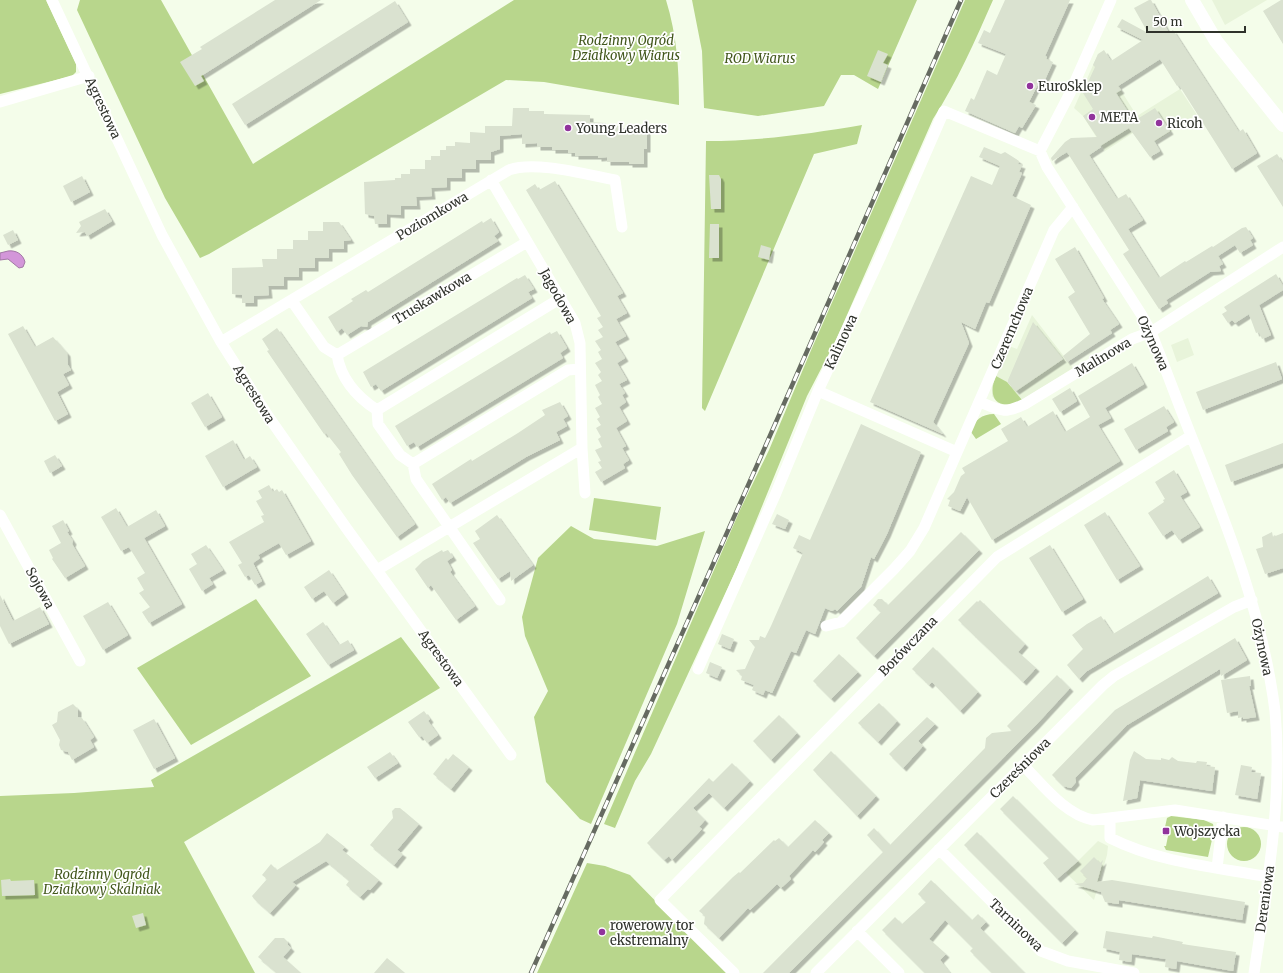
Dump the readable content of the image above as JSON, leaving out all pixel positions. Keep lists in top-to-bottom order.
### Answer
{
  "streets": {
    "street": [
      "Agrestowa",
      "Poziomkowa",
      "Jagodowa",
      "Truskawkowa",
      "Czeremchowa",
      "Kalinowa",
      "Ożynowa",
      "Malinowa",
      "Sojowa",
      "Borówczana",
      "Czereśniowa",
      "Dereniowa",
      "Tarninowa"
    ]
  },
  "crossings": [
    ["Agrestowa", "Poziomkowa"],
    ["Poziomkowa", "Jagodowa"],
    ["Jagodowa", "Truskawkowa"],
    ["Czeremchowa", "Ożynowa"],
    ["Czeremchowa", "Malinowa"],
    ["Kalinowa", "Ożynowa"],
    ["Ożynowa", "Malinowa"],
    ["Ożynowa", "Borówczana"],
    ["Ożynowa", "Czereśniowa"],
    ["Ożynowa", "Dereniowa"],
    ["Czereśniowa", "Tarninowa"]
  ],
  "parks": ["Rodzinny Ogród Działkowy Wiarus", "ROD Wiarus", "Rodzinny Ogród Działkowy Skalniak"],
  "places": {
    "other": [
      "EuroSklep",
      "META",
      "Ricoh",
      "Young Leaders",
      "rowerowy tor ekstremalny"
    ],
    "transit": ["Wojszycka"]
  },
  "scale_bar": "50 m"
}
